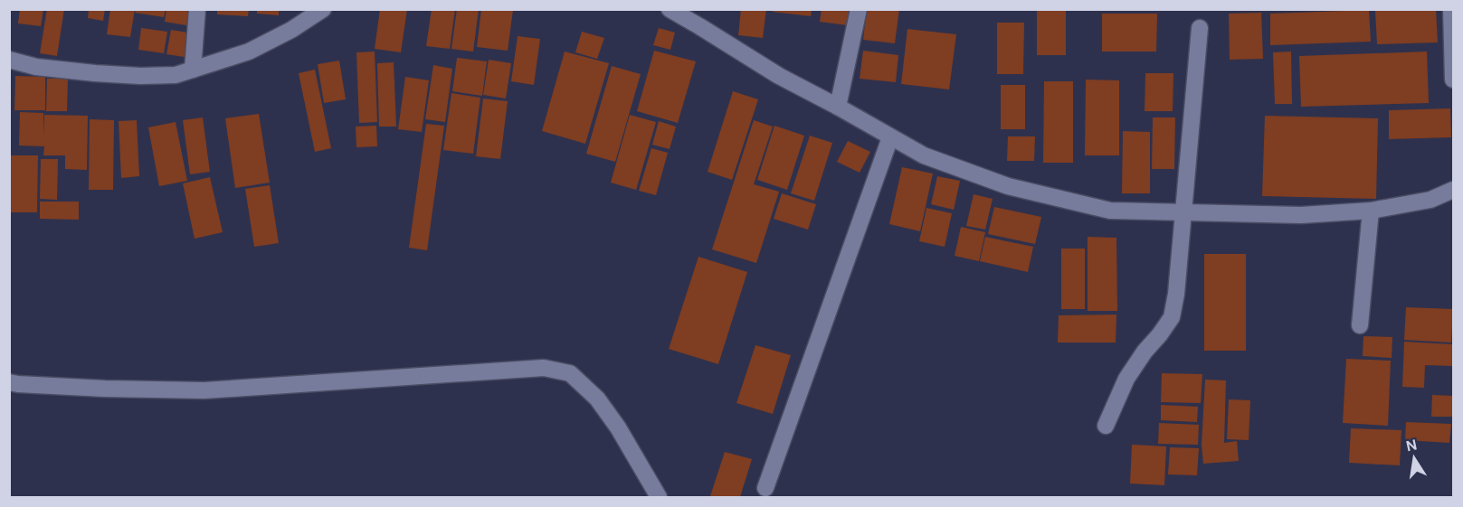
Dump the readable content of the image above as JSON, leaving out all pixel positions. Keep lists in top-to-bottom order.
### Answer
{
  "north": "top"
}
